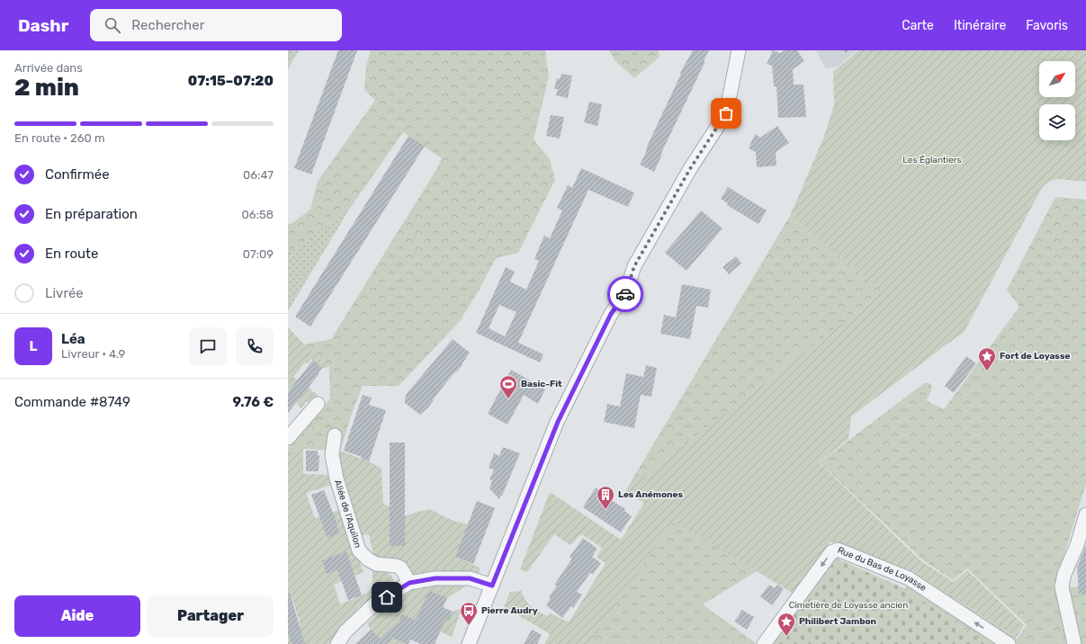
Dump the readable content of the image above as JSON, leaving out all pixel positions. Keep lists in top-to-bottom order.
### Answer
{
  "streets": {
    "street": ["Allée de l'Aquilon", "Rue du Bas de Loyasse"]
  },
  "parks": ["Les Églantiers", "Cimetière de Loyasse ancien"],
  "places": {
    "place": ["Fort de Loyasse", "Philibert Jambon"],
    "sports": ["Basic-Fit"],
    "building": ["Les Anémones"],
    "bus stop": ["Pierre Audry"]
  },
  "north": "top right",
  "page": {
    "header": "Dashr",
    "search": "Rechercher",
    "nav": ["Carte", "Itinéraire", "Favoris"],
    "heading": ["2 min", "Arrivée dans", "07:15–07:20"],
    "panel": [
      "Léa",
      "Livreur · 4.9",
      "Commande #8749",
      "9.76 €"
    ],
    "bar": "En route · 260 m",
    "list": [
      ["Confirmée", "06:47"],
      ["En préparation", "06:58"],
      ["En route", "07:09"],
      "Livrée"
    ],
    "round": "L",
    "buttons": ["Aide", "Partager"]
  }
}
